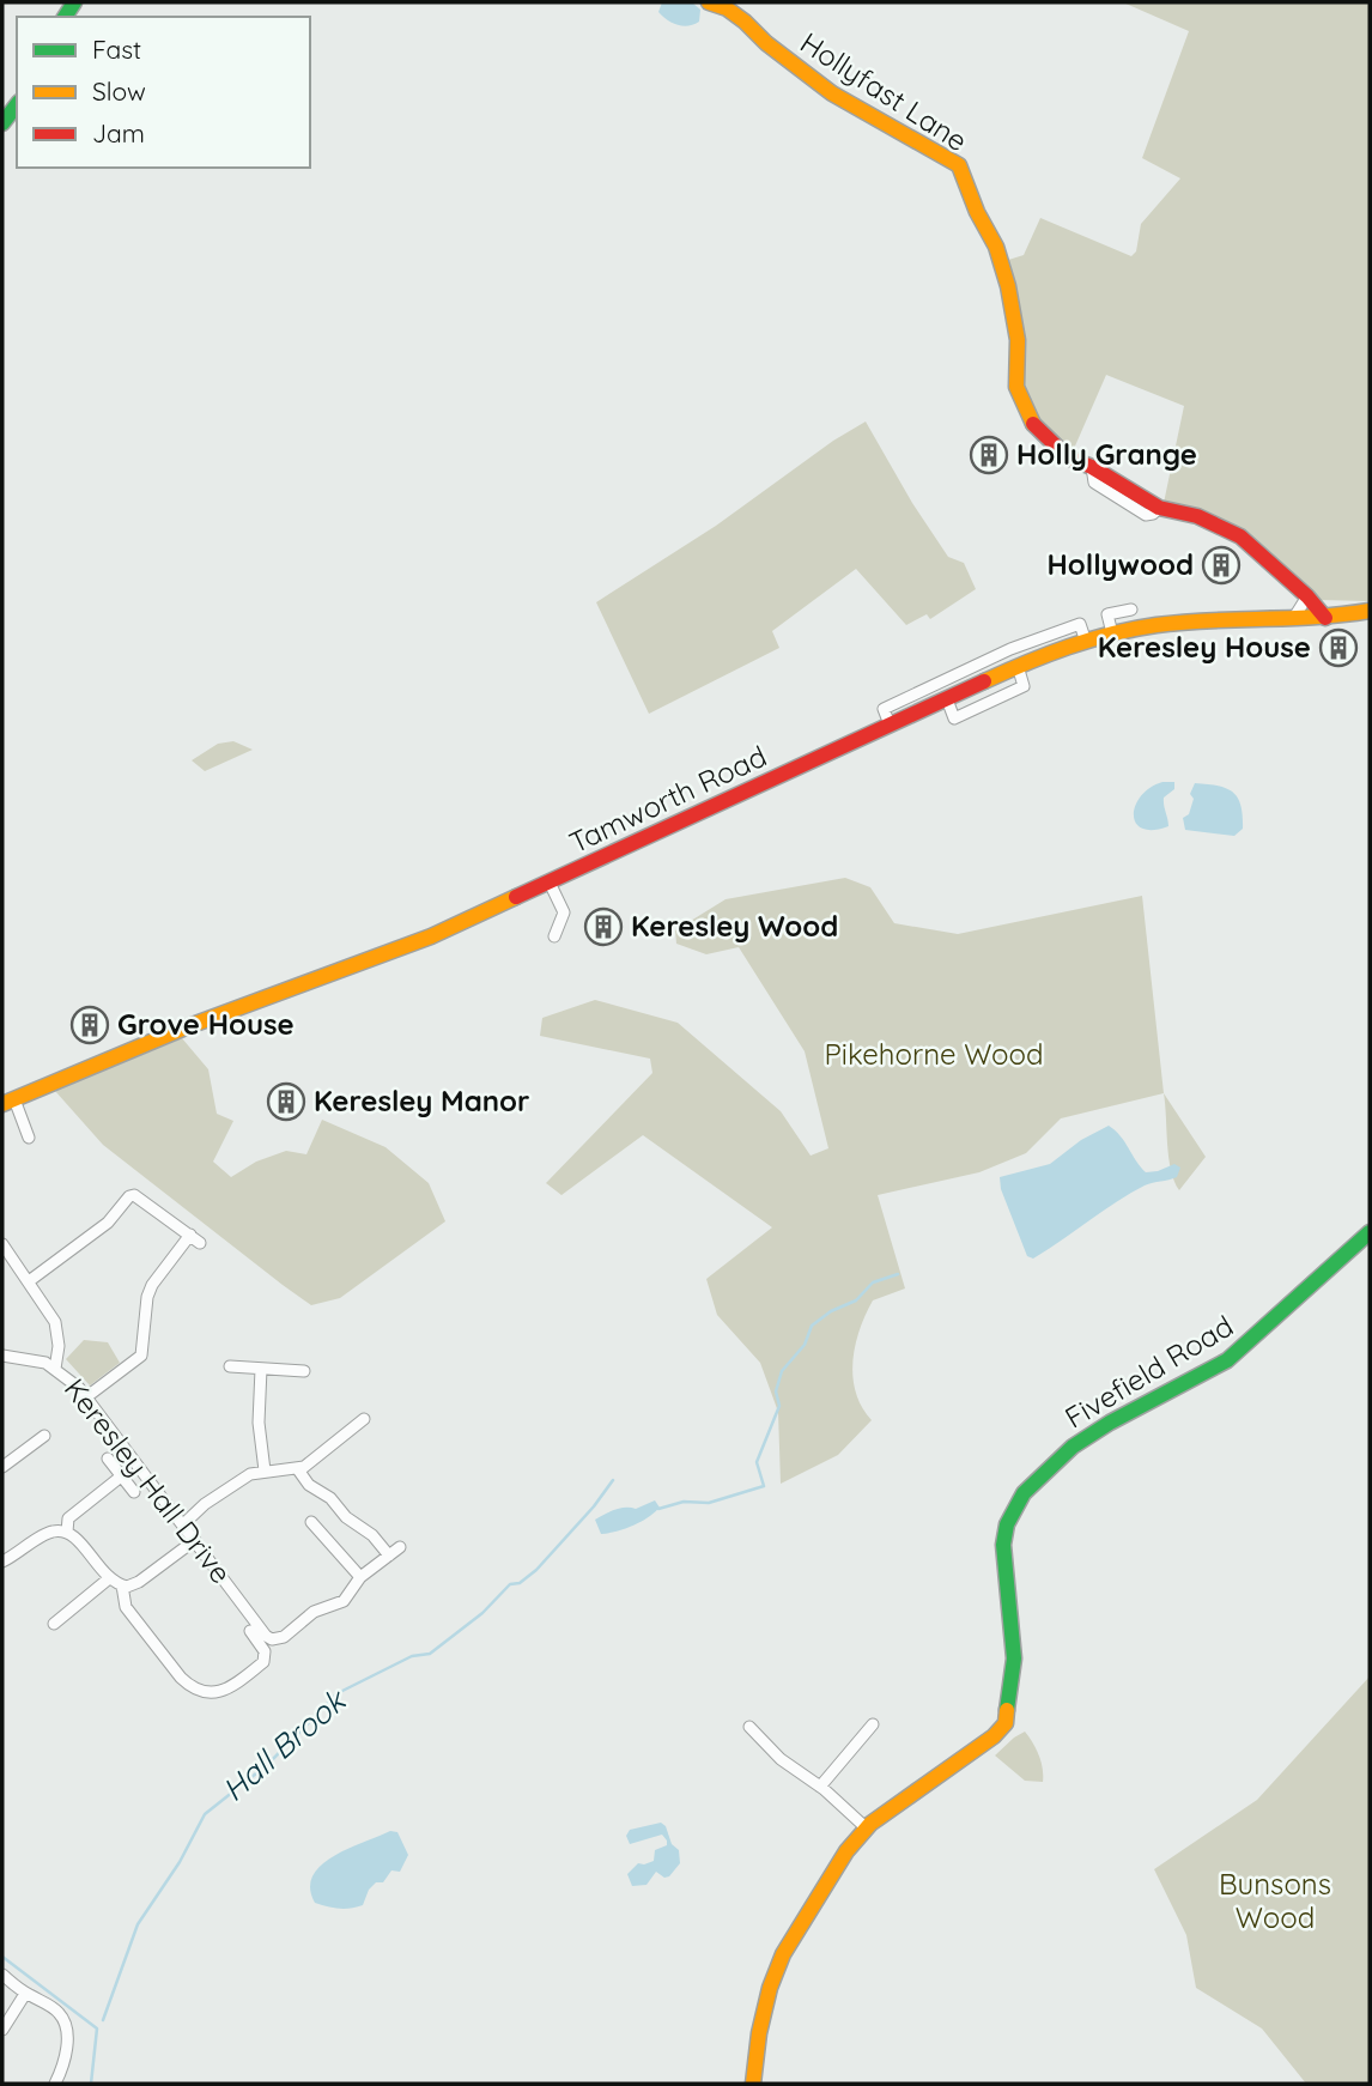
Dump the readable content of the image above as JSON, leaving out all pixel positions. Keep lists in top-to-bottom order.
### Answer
{
  "streets": {
    "street": [
      "Hollyfast Lane",
      "Tamworth Road",
      "Fivefield Road",
      "Keresley Hall Drive"
    ]
  },
  "crossings": [
    ["Hollyfast Lane", "Tamworth Road"]
  ],
  "water": ["Hall Brook"],
  "parks": ["Pikehorne Wood", "Bunsons Wood"],
  "places": {
    "building": [
      "Holly Grange",
      "Hollywood",
      "Keresley House",
      "Keresley Wood",
      "Grove House",
      "Keresley Manor"
    ]
  },
  "legend": ["Fast", "Slow", "Jam"]
}
